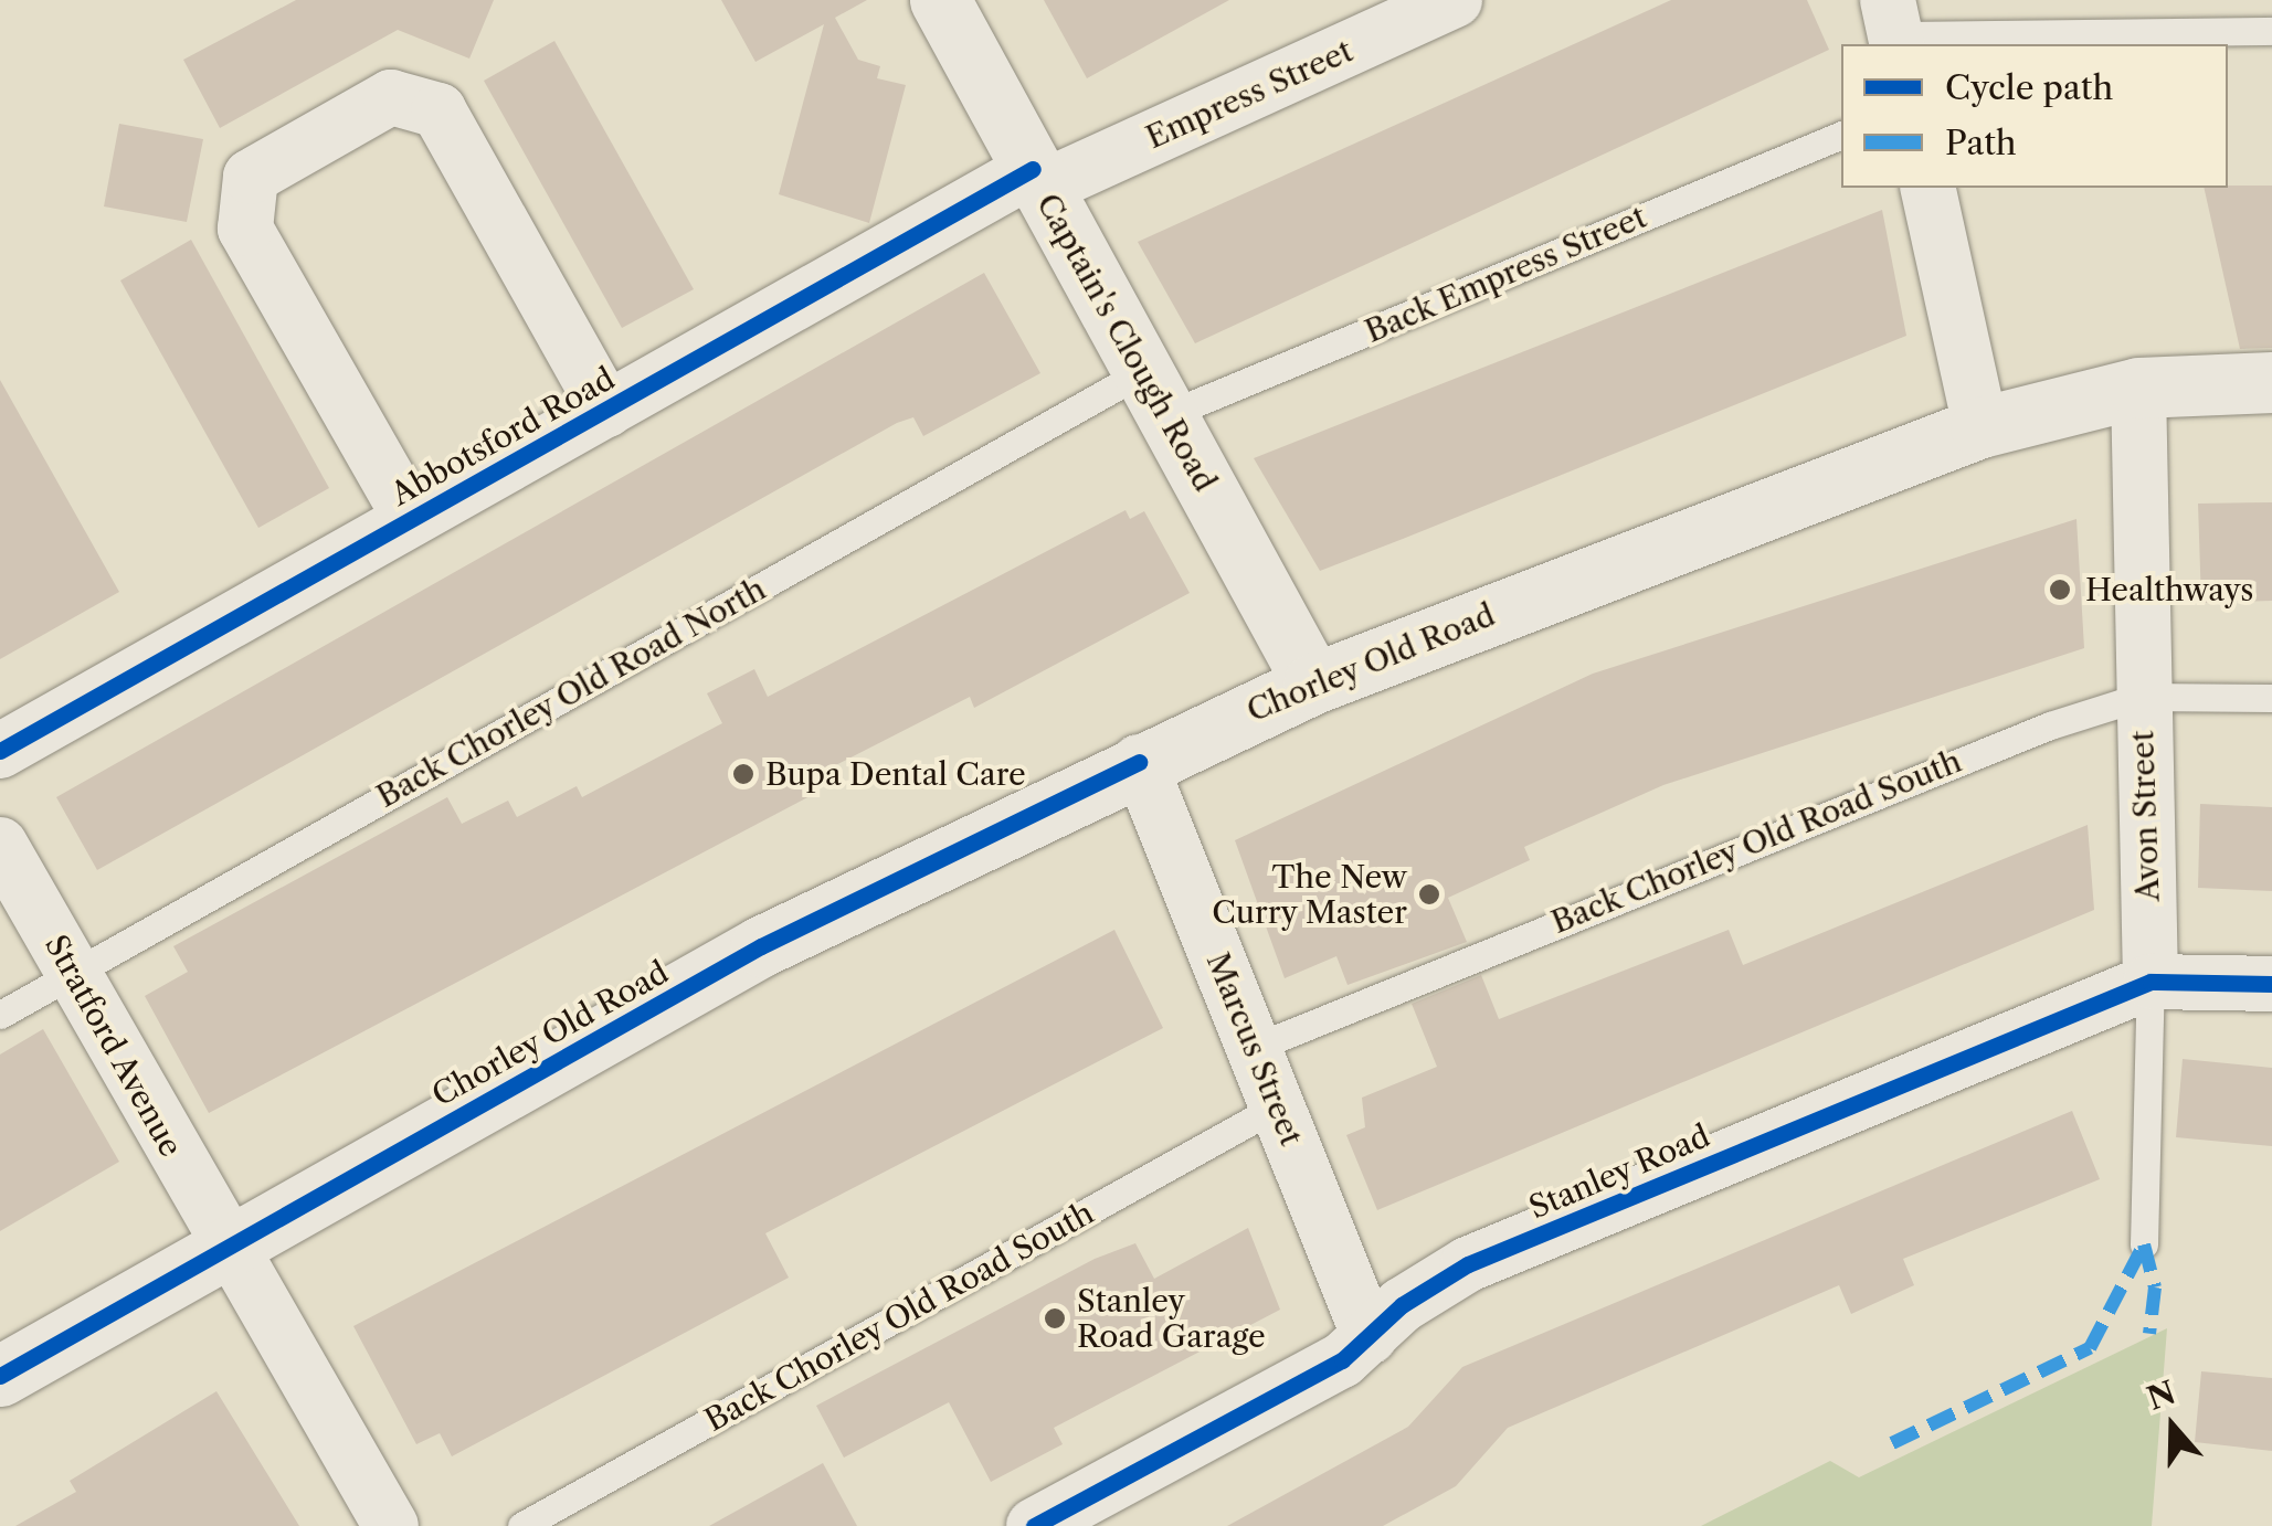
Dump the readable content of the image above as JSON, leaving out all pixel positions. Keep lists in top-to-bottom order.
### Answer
{
  "streets": {
    "main road": ["Captain's Clough Road", "Chorley Old Road"],
    "street": [
      "Empress Street",
      "Abbotsford Road",
      "Avon Street",
      "Stratford Avenue",
      "Marcus Street",
      "Stanley Road"
    ],
    "lane": ["Back Empress Street", "Back Chorley Old Road North", "Back Chorley Old Road South"]
  },
  "crossings": [
    ["Empress Street", "Captain's Clough Road"],
    ["Empress Street", "Abbotsford Road"],
    ["Back Empress Street", "Captain's Clough Road"],
    ["Back Empress Street", "Back Chorley Old Road North"],
    ["Captain's Clough Road", "Abbotsford Road"],
    ["Captain's Clough Road", "Chorley Old Road"],
    ["Captain's Clough Road", "Back Chorley Old Road North"],
    ["Chorley Old Road", "Avon Street"],
    ["Chorley Old Road", "Stratford Avenue"],
    ["Chorley Old Road", "Marcus Street"],
    ["Back Chorley Old Road North", "Stratford Avenue"],
    ["Avon Street", "Back Chorley Old Road South"],
    ["Avon Street", "Stanley Road"],
    ["Back Chorley Old Road South", "Marcus Street"],
    ["Marcus Street", "Stanley Road"]
  ],
  "places": [
    "Healthways",
    "Bupa Dental Care",
    "The New Curry Master",
    "Stanley Road Garage"
  ],
  "legend": ["Cycle path", "Path"],
  "north": "top"
}
